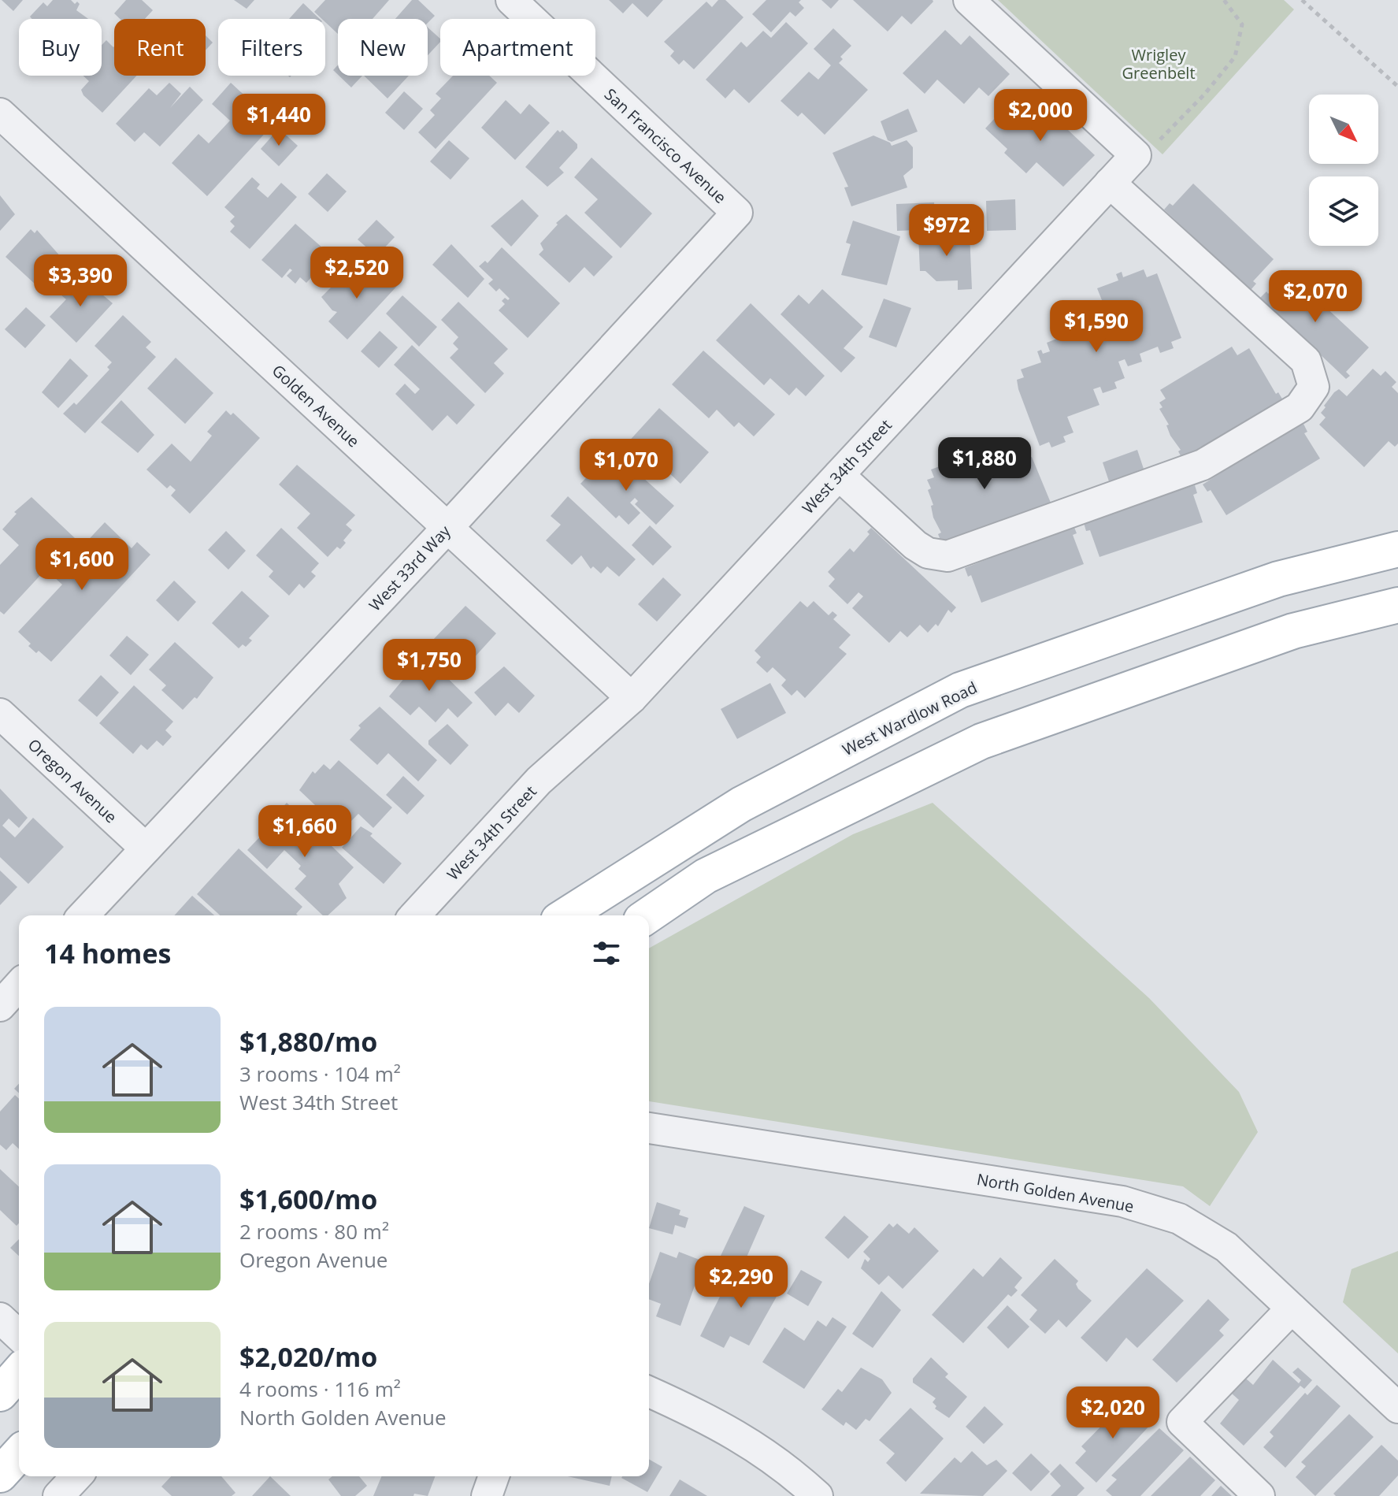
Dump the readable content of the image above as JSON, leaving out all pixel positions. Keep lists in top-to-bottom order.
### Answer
{
  "streets": {
    "main road": ["West Wardlow Road"],
    "street": [
      "San Francisco Avenue",
      "Golden Avenue",
      "West 34th Street",
      "West 33rd Way",
      "Oregon Avenue",
      "North Golden Avenue"
    ]
  },
  "crossings": [
    ["San Francisco Avenue", "West 33rd Way"],
    ["Golden Avenue", "West 34th Street"],
    ["Golden Avenue", "West 33rd Way"],
    ["West 33rd Way", "Oregon Avenue"]
  ],
  "parks": ["Wrigley Greenbelt"],
  "north": "bottom right",
  "page": {
    "chip": [
      "Buy",
      "Rent",
      "Filters",
      "New",
      "Apartment"
    ],
    "price": [
      "$2,000",
      "$1,440",
      "$972",
      "$2,520",
      "$3,390",
      "$2,070",
      "$1,590",
      "$1,880",
      "$1,070",
      "$1,600",
      "$1,750",
      "$1,660",
      "$2,290",
      "$2,020"
    ],
    "heading": "14 homes",
    "list": [
      {
        "name": "$1,880/mo",
        "note": "3 rooms · 104 m² · West 34th Street"
      },
      {
        "name": "$1,600/mo",
        "note": "2 rooms · 80 m² · Oregon Avenue"
      },
      {
        "name": "$2,020/mo",
        "note": "4 rooms · 116 m² · North Golden Avenue"
      }
    ]
  }
}
